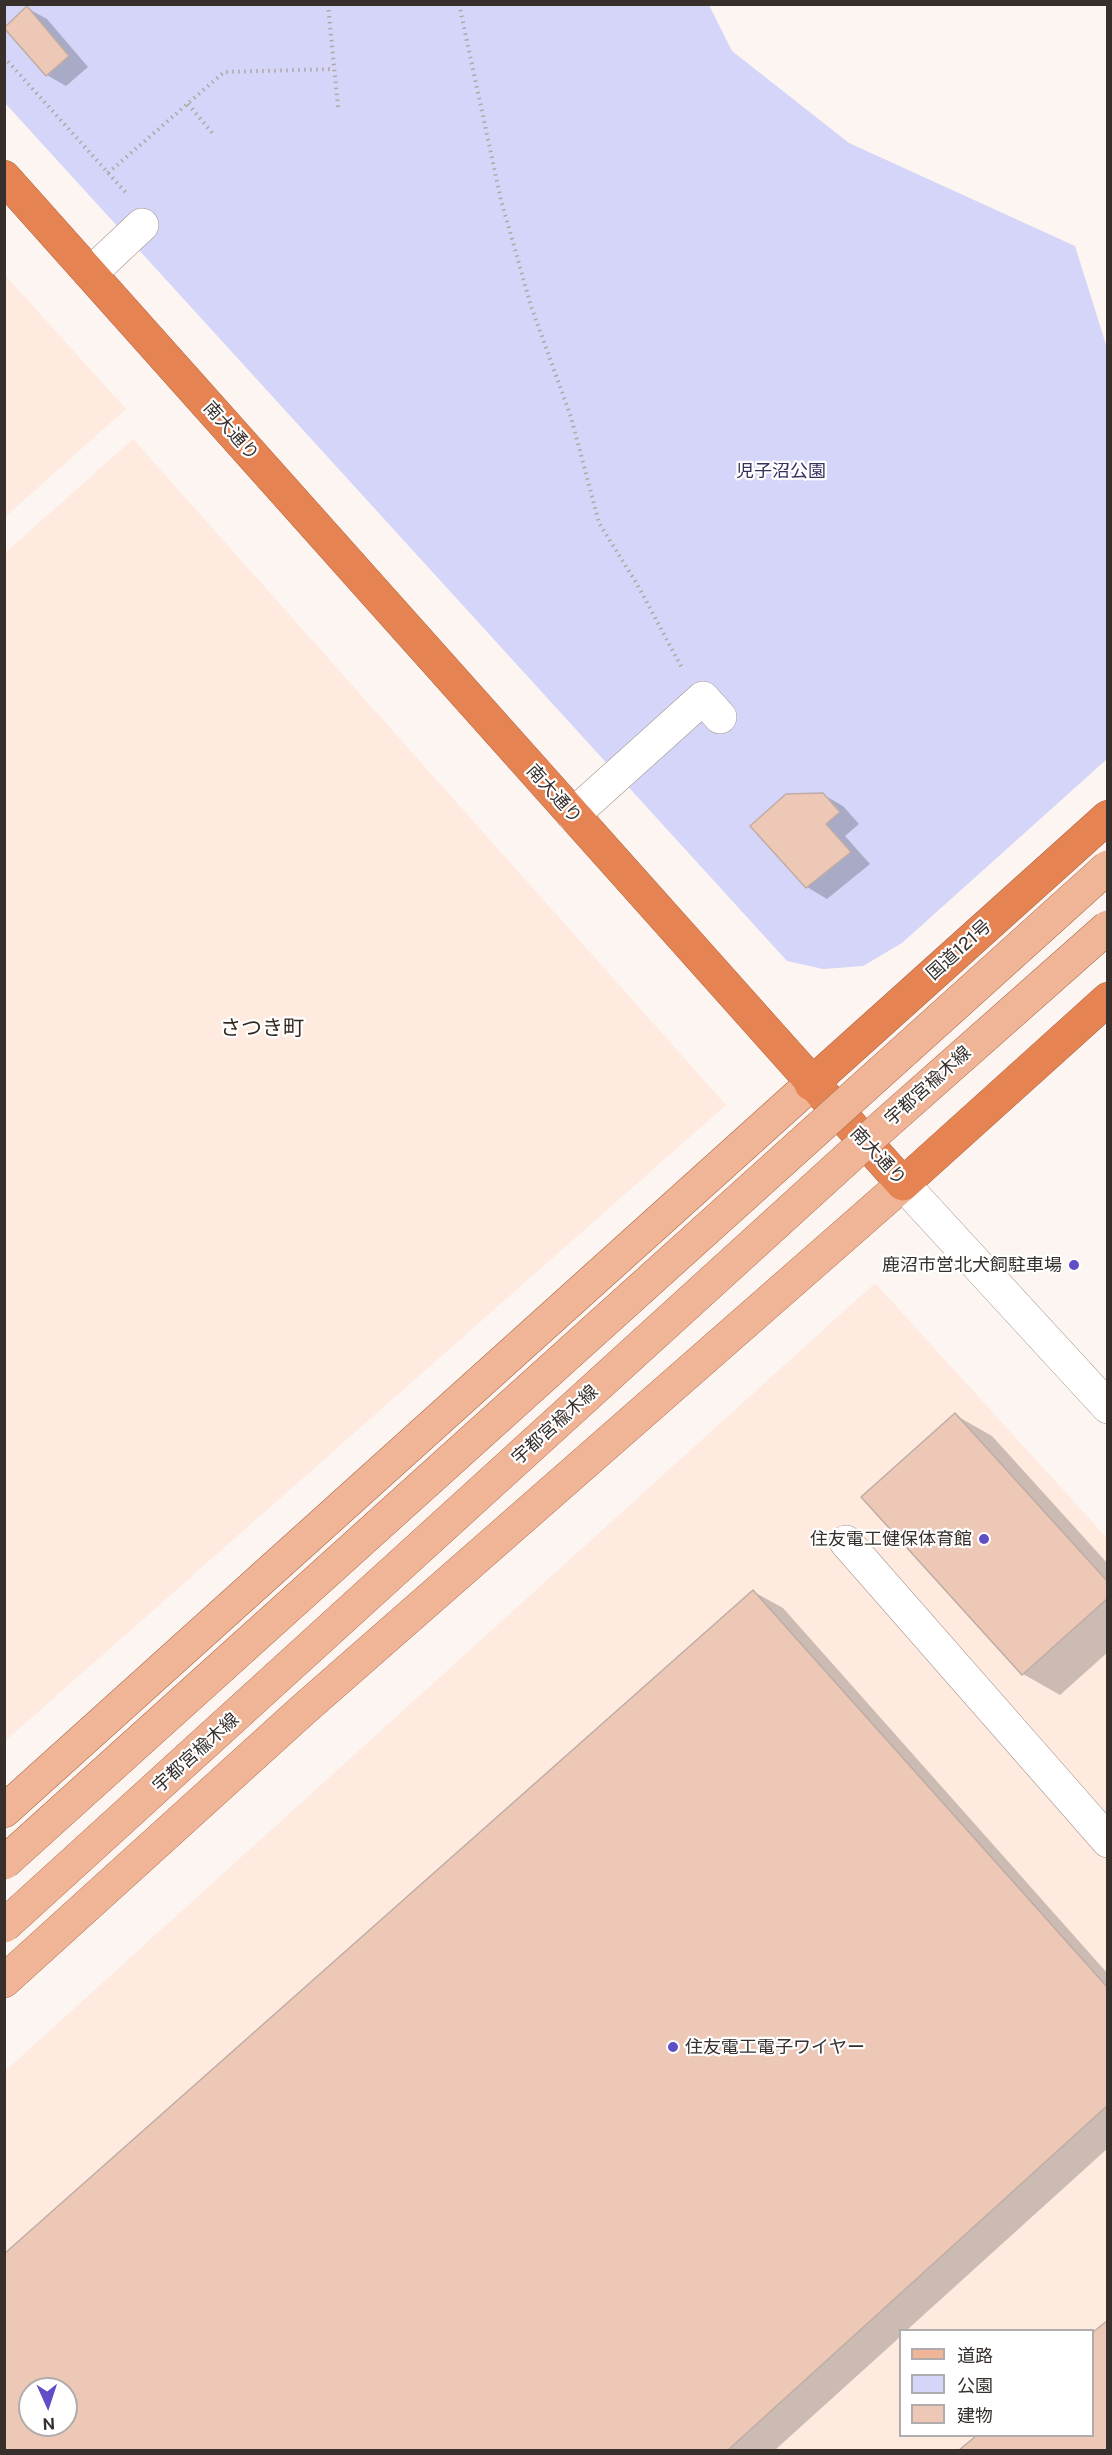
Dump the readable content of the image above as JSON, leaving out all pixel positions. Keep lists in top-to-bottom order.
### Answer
{
  "streets": {
    "highway": ["南大通り", "国道121号"],
    "main road": ["宇都宮楡木線"]
  },
  "crossings": [
    ["南大通り", "国道121号"]
  ],
  "districts": ["さつき町"],
  "parks": ["児子沼公園"],
  "places": ["鹿沼市営北犬飼駐車場", "住友電工健保体育館", "住友電工電子ワイヤー"],
  "legend": ["道路", "公園", "建物"],
  "north": "bottom"
}
